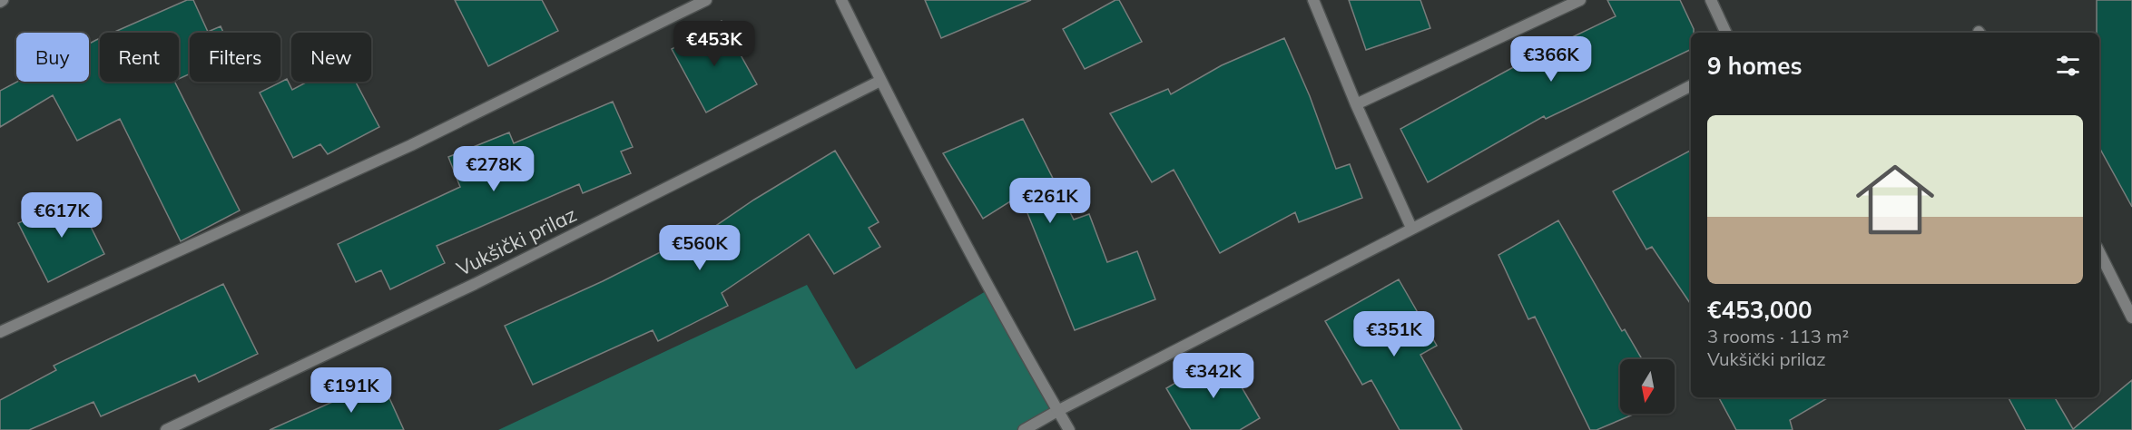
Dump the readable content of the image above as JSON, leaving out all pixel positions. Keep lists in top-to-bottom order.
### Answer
{
  "streets": {
    "street": ["Vukšički prilaz"]
  },
  "north": "bottom",
  "page": {
    "price": [
      "€453K",
      "€366K",
      "€278K",
      "€261K",
      "€617K",
      "€560K",
      "€351K",
      "€342K",
      "€191K"
    ],
    "chip": [
      "Buy",
      "Rent",
      "Filters",
      "New"
    ],
    "heading": "9 homes",
    "list": [
      {
        "name": "€453,000",
        "note": "3 rooms · 113 m² · Vukšički prilaz"
      }
    ]
  }
}
